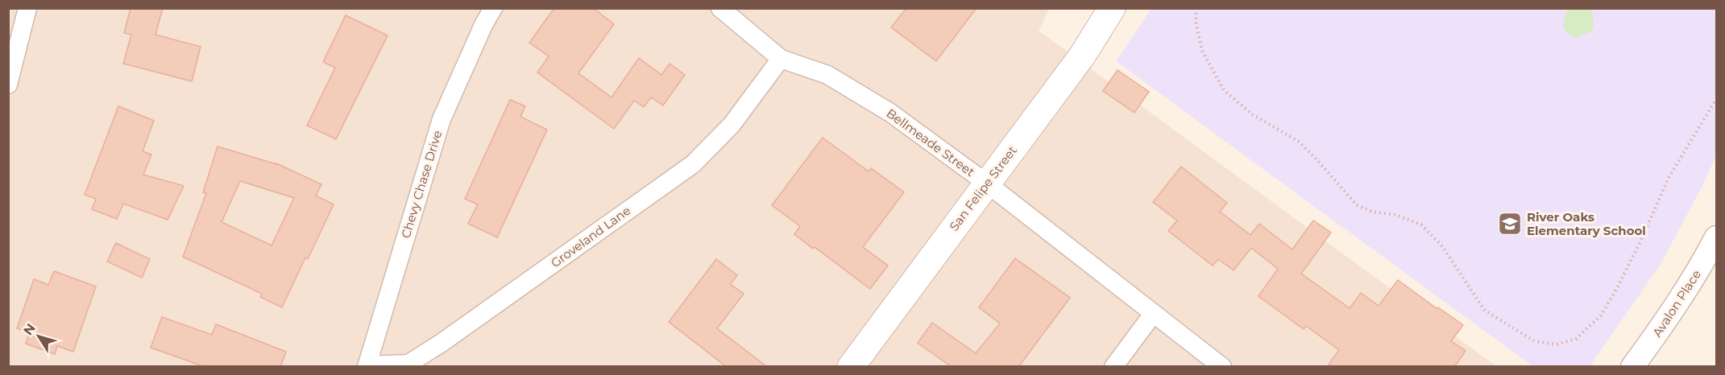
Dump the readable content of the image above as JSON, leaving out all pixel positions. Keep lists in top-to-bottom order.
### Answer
{
  "streets": {
    "main road": ["San Felipe Street"],
    "street": [
      "Bellmeade Street",
      "Chevy Chase Drive",
      "Groveland Lane",
      "Avalon Place"
    ]
  },
  "crossings": [
    ["Bellmeade Street", "San Felipe Street"],
    ["Bellmeade Street", "Groveland Lane"],
    ["Chevy Chase Drive", "Groveland Lane"]
  ],
  "places": {
    "school or university": ["River Oaks Elementary School"]
  },
  "north": "top left"
}
